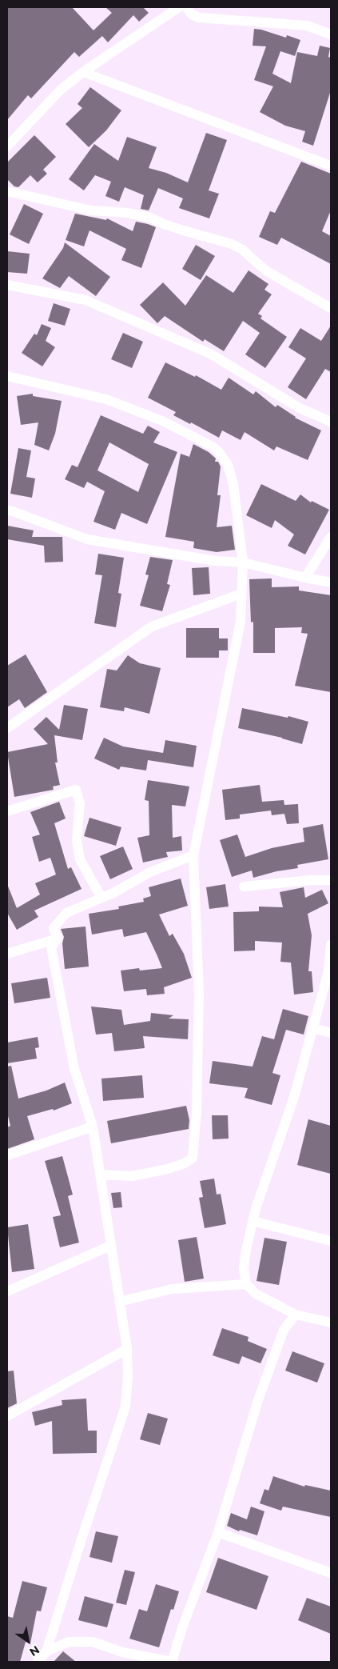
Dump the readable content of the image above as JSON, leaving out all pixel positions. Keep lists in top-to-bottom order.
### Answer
{
  "north": "bottom right"
}
